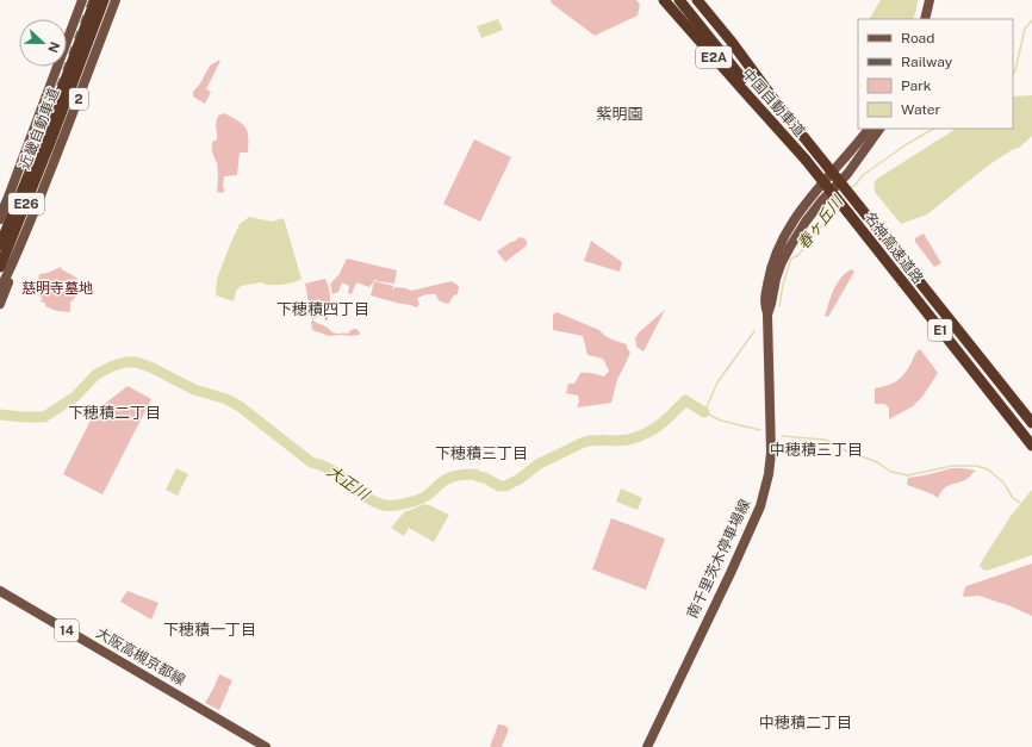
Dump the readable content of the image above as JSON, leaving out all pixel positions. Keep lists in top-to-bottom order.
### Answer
{
  "streets": {
    "highway": [
      "E2A",
      "中国自動車道",
      "近畿自動車道",
      "E26",
      "名神高速道路",
      "E1"
    ],
    "main road": [
      "2",
      "南千里茨木停車場線",
      "14",
      "大阪高槻京都線"
    ]
  },
  "crossings": [
    ["中国自動車道", "名神高速道路"]
  ],
  "districts": [
    "紫明園",
    "下穂積四丁目",
    "下穂積二丁目",
    "中穂積三丁目",
    "下穂積三丁目",
    "下穂積一丁目",
    "中穂積二丁目"
  ],
  "water": ["春ヶ丘川", "大正川"],
  "parks": ["慈明寺墓地"],
  "legend": [
    "Road",
    "Railway",
    "Park",
    "Water"
  ],
  "north": "right"
}
